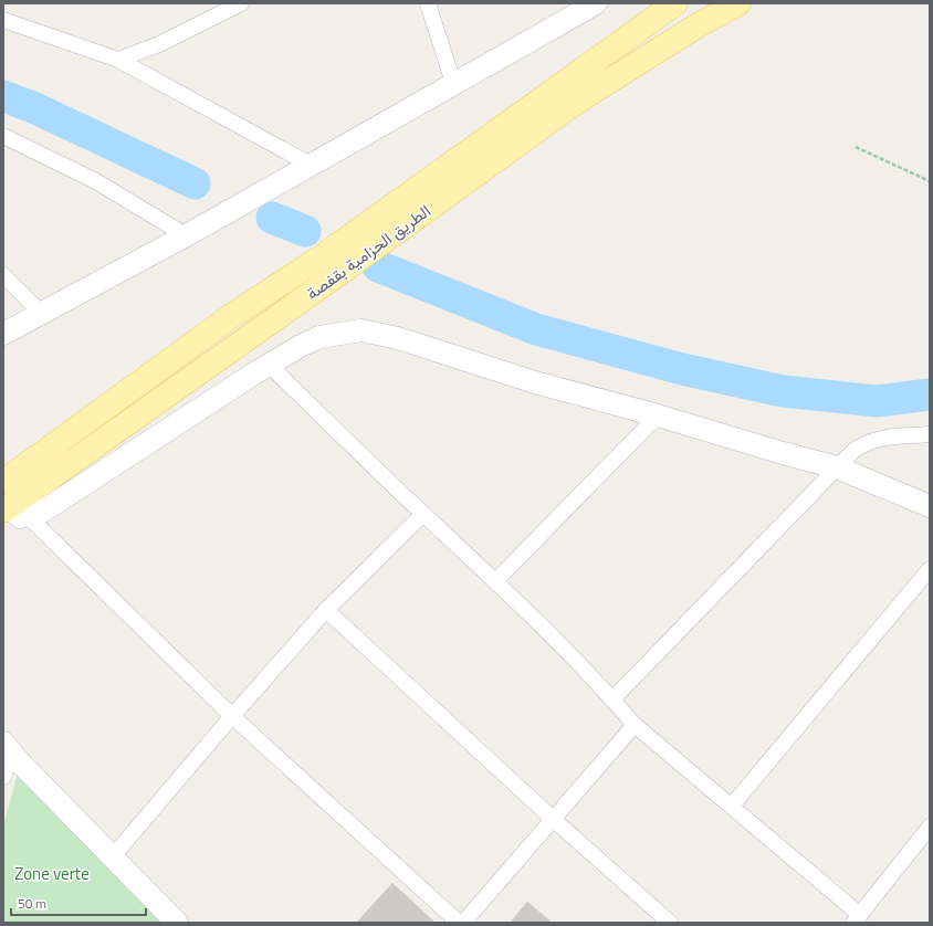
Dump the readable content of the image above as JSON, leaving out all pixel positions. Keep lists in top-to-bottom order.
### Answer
{
  "streets": {
    "main road": ["الطريق الحزامية بقفصة"]
  },
  "parks": ["Zone verte"],
  "scale_bar": "50 m"
}
